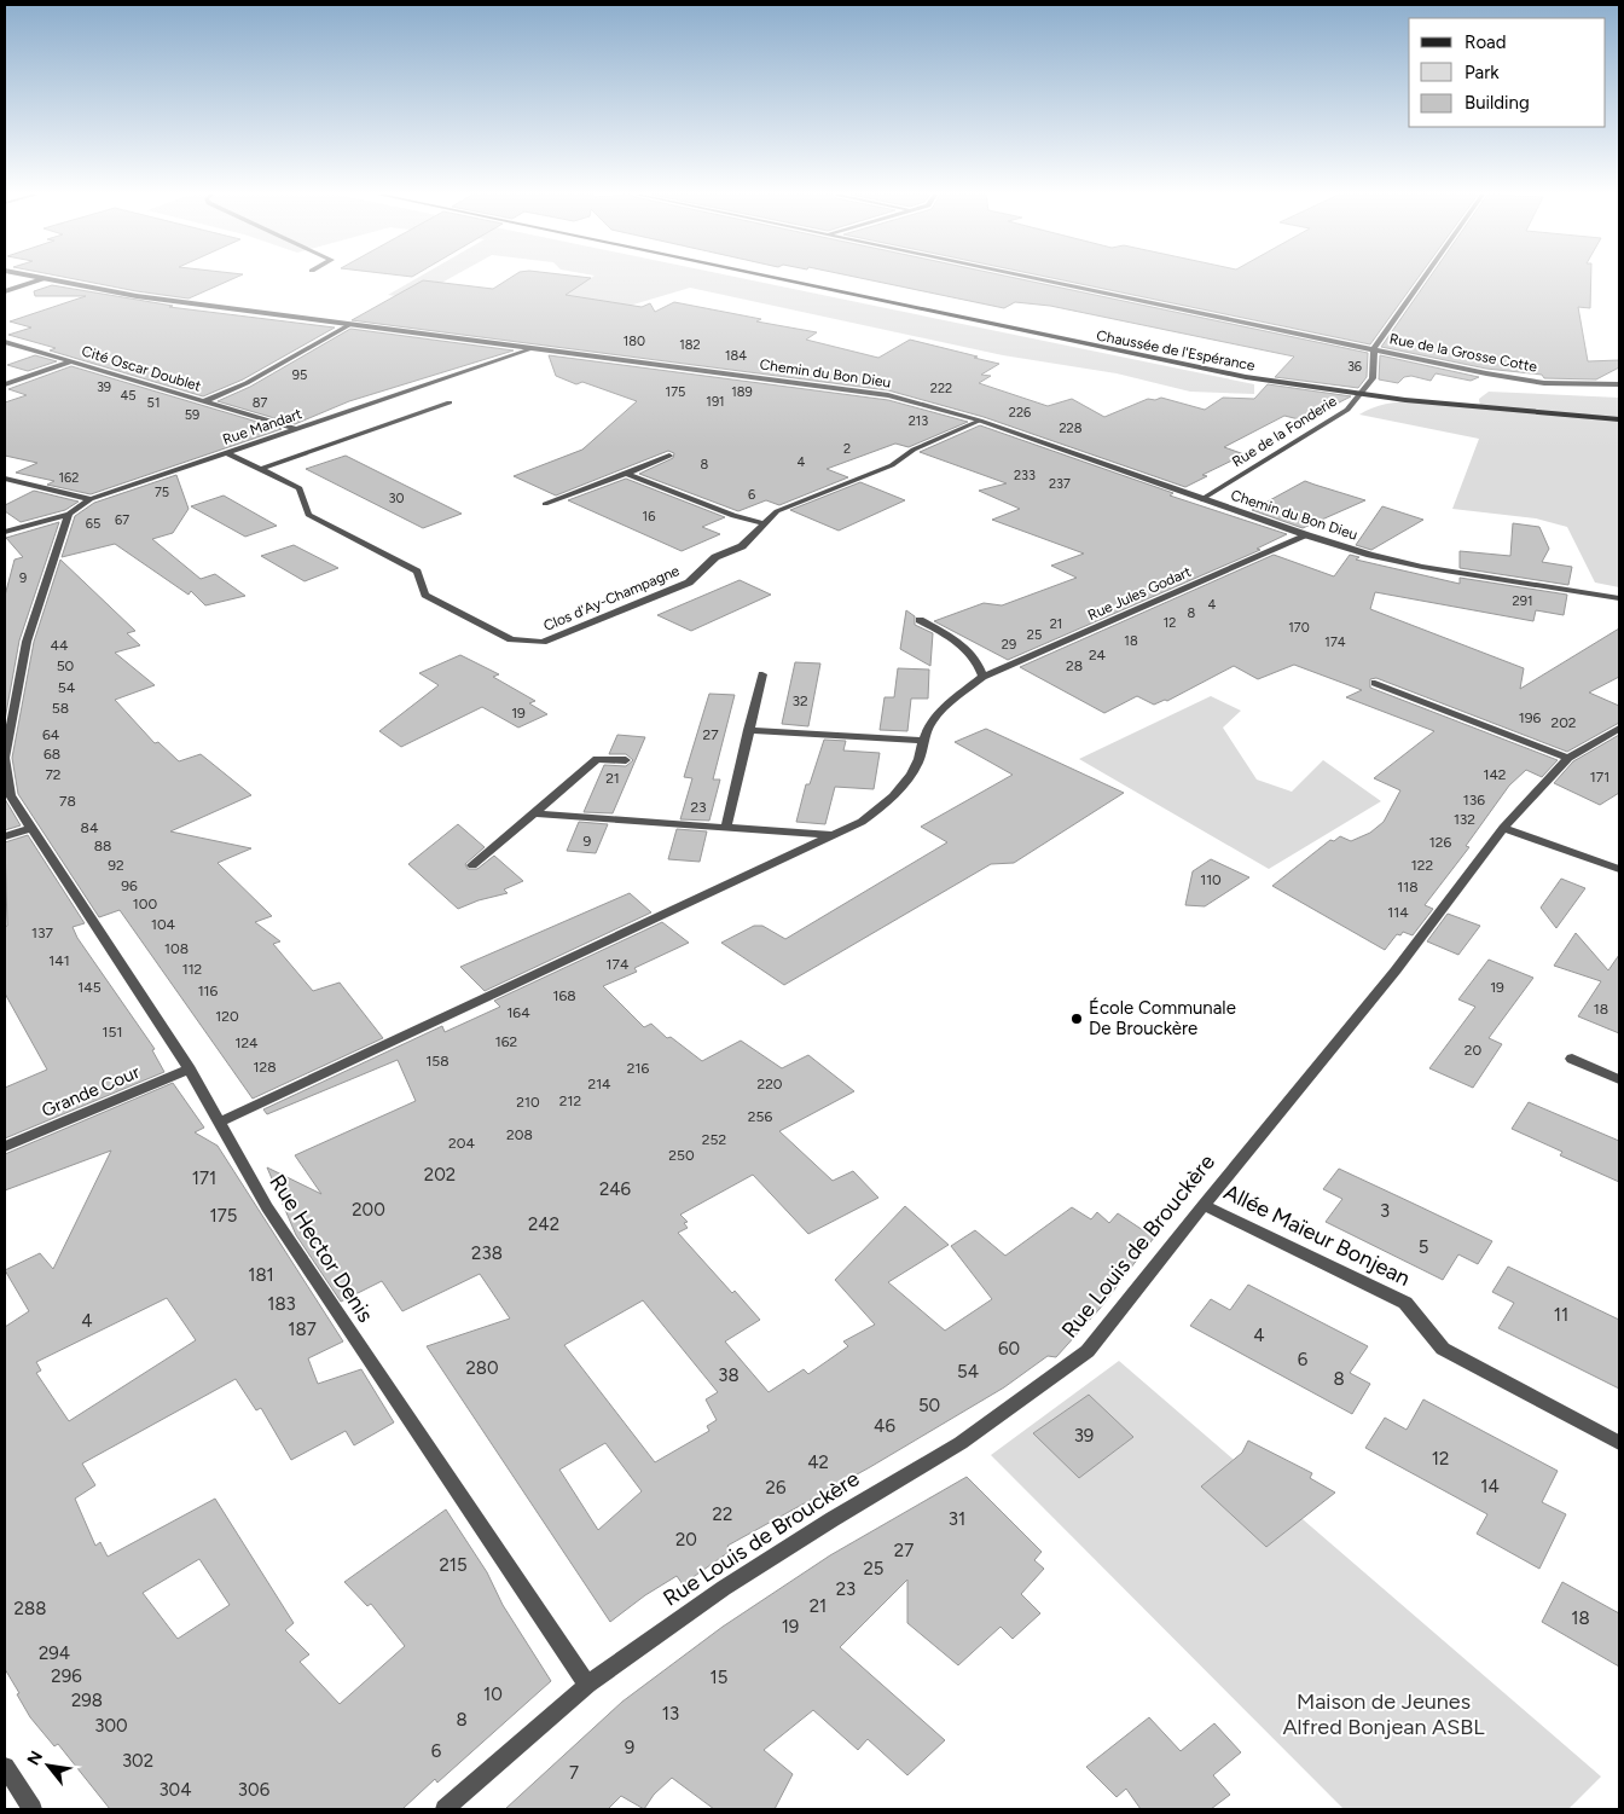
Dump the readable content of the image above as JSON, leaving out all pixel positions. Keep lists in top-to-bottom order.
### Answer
{
  "streets": {
    "main road": ["Chaussée de l'Espérance"],
    "street": [
      "Rue de la Grosse Cotte",
      "Cité Oscar Doublet",
      "Chemin du Bon Dieu",
      "Rue Mandart",
      "Rue de la Fonderie",
      "Rue Jules Godart",
      "Clos d'Ay-Champagne",
      "Grande Cour",
      "Allée Maïeur Bonjean",
      "Rue Louis de Brouckère",
      "Rue Hector Denis"
    ]
  },
  "crossings": [
    ["Chaussée de l'Espérance", "Rue de la Fonderie"],
    ["Rue de la Grosse Cotte", "Rue de la Fonderie"],
    ["Cité Oscar Doublet", "Chemin du Bon Dieu"],
    ["Cité Oscar Doublet", "Rue Mandart"],
    ["Chemin du Bon Dieu", "Rue Mandart"],
    ["Chemin du Bon Dieu", "Rue de la Fonderie"],
    ["Chemin du Bon Dieu", "Rue Jules Godart"],
    ["Chemin du Bon Dieu", "Clos d'Ay-Champagne"],
    ["Rue Mandart", "Clos d'Ay-Champagne"],
    ["Rue Mandart", "Rue Hector Denis"],
    ["Rue Jules Godart", "Rue Hector Denis"],
    ["Grande Cour", "Rue Hector Denis"],
    ["Allée Maïeur Bonjean", "Rue Louis de Brouckère"],
    ["Rue Louis de Brouckère", "Rue Hector Denis"]
  ],
  "parks": ["Maison de Jeunes Alfred Bonjean ASBL"],
  "places": ["École Communale De Brouckère"],
  "house_numbers": [
    "180",
    "182",
    "184",
    "36",
    "95",
    "39",
    "222",
    "175",
    "189",
    "45",
    "191",
    "51",
    "87",
    "226",
    "59",
    "213",
    "228",
    "2",
    "4",
    "8",
    "233",
    "162",
    "237",
    "75",
    "6",
    "30",
    "16",
    "67",
    "65",
    "9",
    "291",
    "4",
    "8",
    "12",
    "21",
    "170",
    "25",
    "18",
    "174",
    "29",
    "44",
    "24",
    "50",
    "28",
    "54",
    "32",
    "58",
    "19",
    "196",
    "202",
    "64",
    "27",
    "68",
    "72",
    "142",
    "171",
    "21",
    "136",
    "78",
    "23",
    "132",
    "84",
    "9",
    "126",
    "88",
    "92",
    "122",
    "110",
    "96",
    "118",
    "100",
    "114",
    "104",
    "137",
    "108",
    "141",
    "174",
    "112",
    "145",
    "19",
    "116",
    "168",
    "18",
    "164",
    "120",
    "151",
    "162",
    "124",
    "20",
    "158",
    "128",
    "216",
    "214",
    "220",
    "212",
    "210",
    "256",
    "208",
    "252",
    "204",
    "250",
    "202",
    "171",
    "246",
    "200",
    "3",
    "175",
    "242",
    "5",
    "238",
    "181",
    "183",
    "11",
    "4",
    "187",
    "4",
    "60",
    "6",
    "280",
    "54",
    "38",
    "8",
    "50",
    "46",
    "39",
    "12",
    "42",
    "14",
    "26",
    "22",
    "31",
    "20",
    "27",
    "215",
    "25",
    "23",
    "21",
    "288",
    "18",
    "19",
    "294",
    "296",
    "15",
    "10",
    "298",
    "13",
    "8",
    "300",
    "9",
    "6",
    "302",
    "7",
    "304",
    "306"
  ],
  "legend": ["Road", "Park", "Building"],
  "north": "top left"
}
